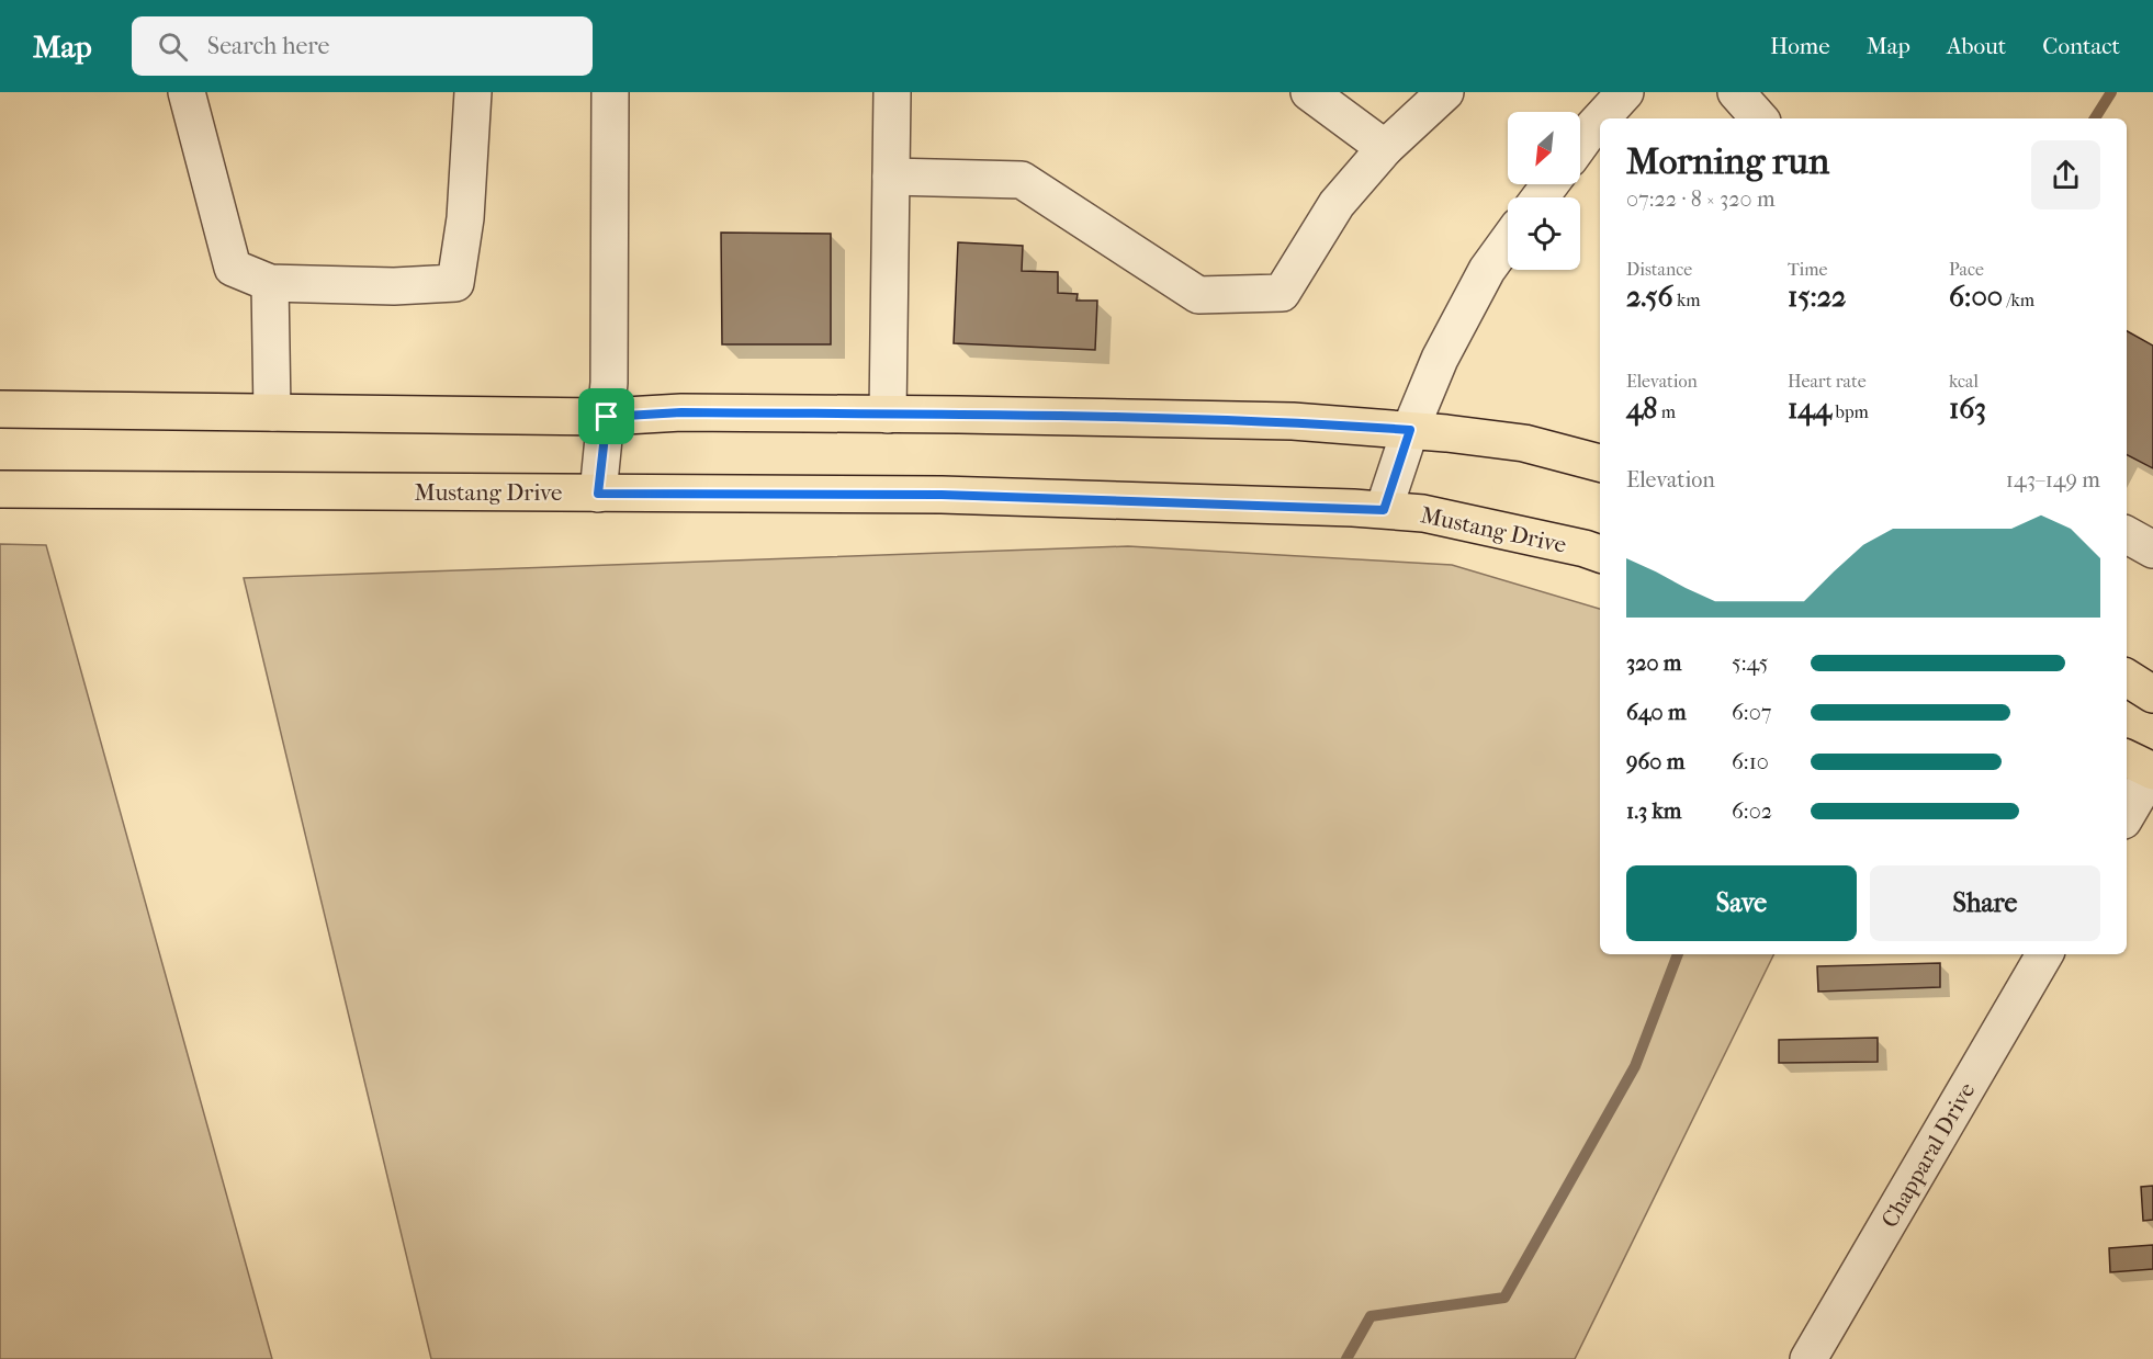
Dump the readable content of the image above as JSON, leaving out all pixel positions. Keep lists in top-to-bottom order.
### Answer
{
  "streets": {
    "main road": ["Mustang Drive"],
    "street": ["Chapparal Drive"]
  },
  "north": "bottom left",
  "page": {
    "header": "Map",
    "search": "Search here",
    "nav": [
      "Home",
      "Map",
      "About",
      "Contact"
    ],
    "heading": ["Morning run", "07:22 · 8 × 320 m"],
    "stats": [
      ["Distance", "2.56 km"],
      ["Time", "15:22"],
      ["Pace", "6:00 /km"],
      ["Elevation", "48 m"],
      ["Heart rate", "144 bpm"],
      ["kcal", "163"]
    ],
    "chart": ["Elevation", "143–149 m"],
    "list": [
      {
        "name": "320 m",
        "note": "5:45"
      },
      {
        "name": "640 m",
        "note": "6:07"
      },
      {
        "name": "960 m",
        "note": "6:10"
      },
      {
        "name": "1.3 km",
        "note": "6:02"
      }
    ],
    "buttons": ["Save", "Share"]
  }
}
